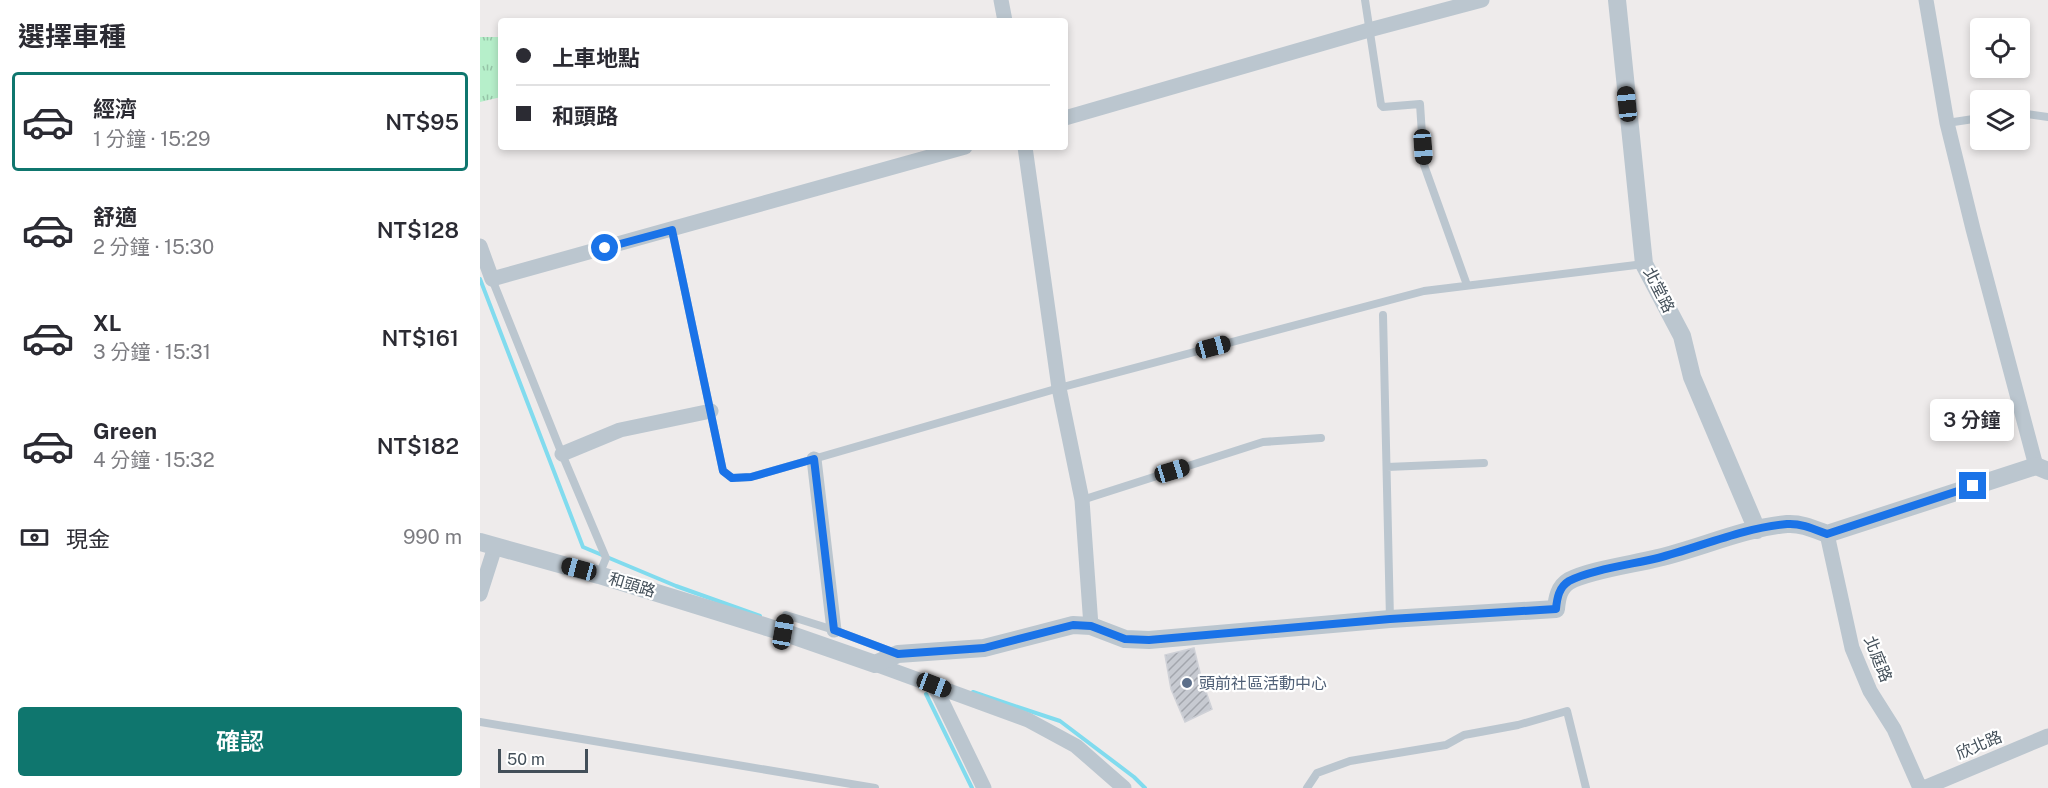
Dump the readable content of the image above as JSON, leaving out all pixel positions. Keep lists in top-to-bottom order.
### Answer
{
  "streets": {
    "street": [
      "北堂路",
      "和頭路",
      "北庭路",
      "欣北路"
    ]
  },
  "crossings": [
    ["北庭路", "欣北路"]
  ],
  "places": ["頭前社區活動中心"],
  "scale_bar": "50 m",
  "page": {
    "heading": "選擇車種",
    "banner": ["上車地點", "和頭路"],
    "list": [
      {
        "name": "經濟",
        "note": "1 分鐘 · 15:29",
        "value": "NT$95"
      },
      {
        "name": "舒適",
        "note": "2 分鐘 · 15:30",
        "value": "NT$128"
      },
      {
        "name": "XL",
        "note": "3 分鐘 · 15:31",
        "value": "NT$161"
      },
      {
        "name": "Green",
        "note": "4 分鐘 · 15:32",
        "value": "NT$182"
      }
    ],
    "bubble": "3 分鐘",
    "pay": ["現金", "990 m"],
    "buttons": "確認",
    "scale": "50 m"
  }
}
